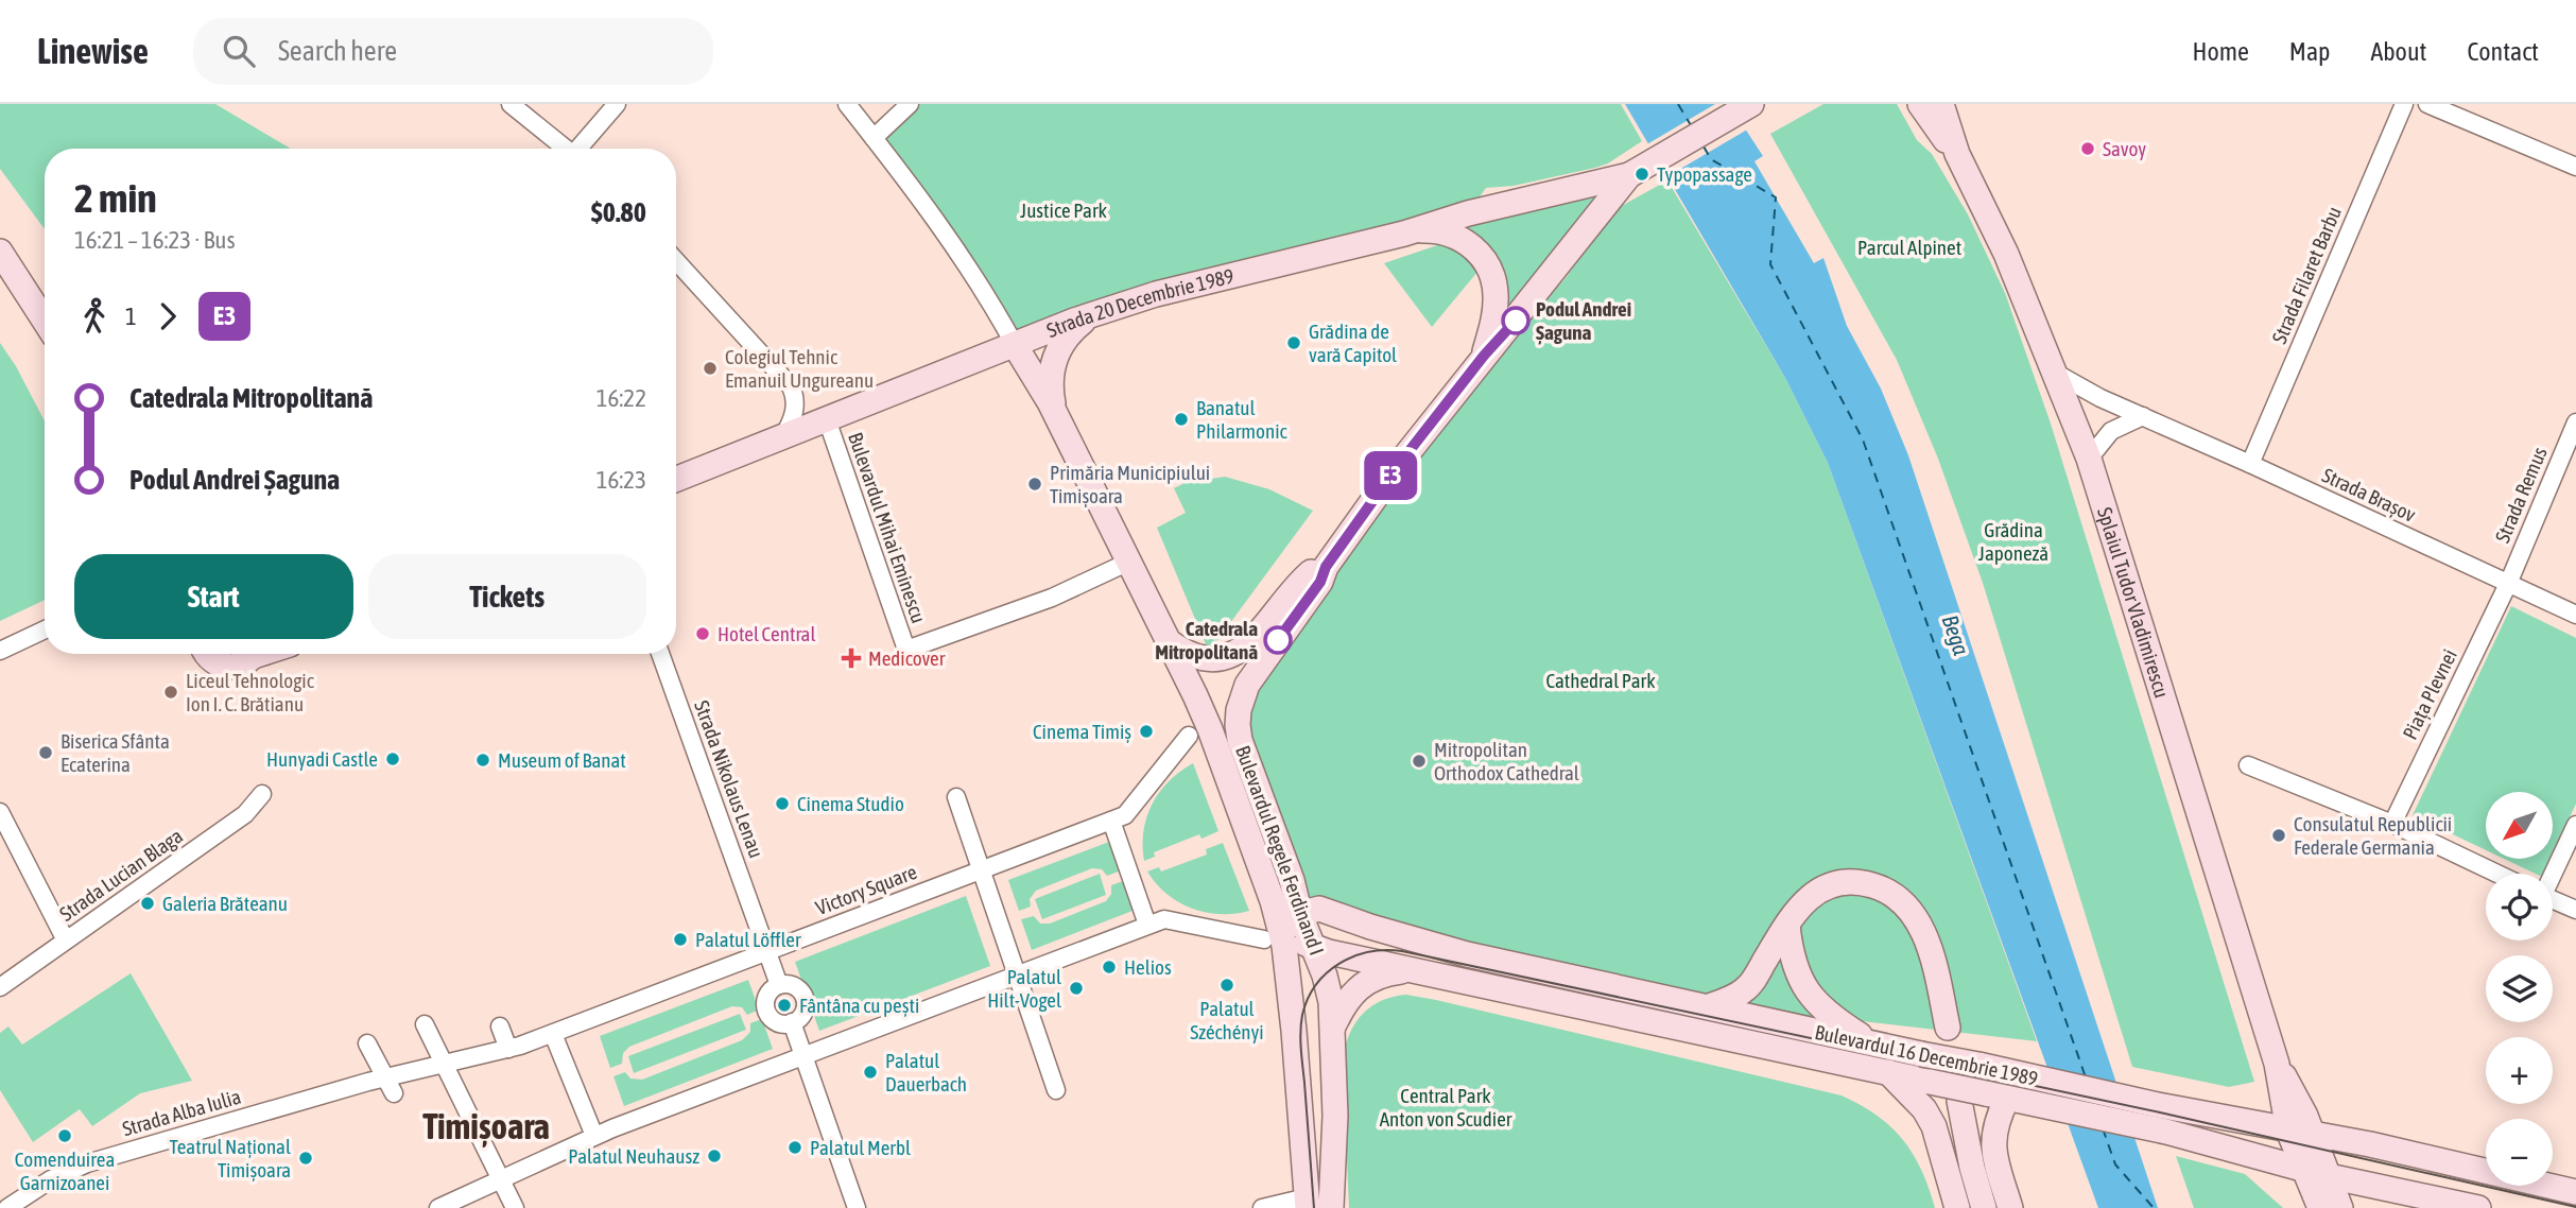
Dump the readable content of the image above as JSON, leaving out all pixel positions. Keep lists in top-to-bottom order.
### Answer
{
  "streets": {
    "main road": [
      "Strada 20 Decembrie 1989",
      "Splaiul Tudor Vladimirescu",
      "Bulevardul Regele Ferdinand I",
      "Bulevardul 16 Decembrie 1989"
    ],
    "street": [
      "Strada Filaret Barbu",
      "Strada Brașov",
      "Strada Remus",
      "Bulevardul Mihai Eminescu",
      "Piața Plevnei",
      "Strada Nikolaus Lenau",
      "Strada Lucian Blaga",
      "Victory Square",
      "Strada Alba Iulia"
    ]
  },
  "crossings": [
    ["Strada Filaret Barbu", "Strada Brașov"],
    ["Strada 20 Decembrie 1989", "Bulevardul Mihai Eminescu"],
    ["Strada 20 Decembrie 1989", "Bulevardul Regele Ferdinand I"],
    ["Strada Brașov", "Strada Remus"],
    ["Strada Brașov", "Splaiul Tudor Vladimirescu"],
    ["Strada Brașov", "Piața Plevnei"],
    ["Strada Remus", "Piața Plevnei"],
    ["Bulevardul Mihai Eminescu", "Bulevardul Regele Ferdinand I"],
    ["Splaiul Tudor Vladimirescu", "Bulevardul 16 Decembrie 1989"],
    ["Strada Nikolaus Lenau", "Victory Square"],
    ["Bulevardul Regele Ferdinand I", "Bulevardul 16 Decembrie 1989"],
    ["Victory Square", "Strada Alba Iulia"]
  ],
  "districts": ["Timișoara"],
  "water": ["Bega"],
  "parks": [
    "Justice Park",
    "Parcul Alpinet",
    "Grădina Japoneză",
    "Cathedral Park",
    "Central Park Anton von Scudier"
  ],
  "places": {
    "other": [
      "Savoy",
      "Typopassage",
      "Podul Andrei Șaguna",
      "Grădina de vară Capitol",
      "Colegiul Tehnic Emanuil Ungureanu",
      "Banatul Philarmonic",
      "Primăria Municipiului Timișoara",
      "Hotel Central",
      "Catedrala Mitropolitană",
      "Liceul Tehnologic Ion I. C. Brătianu",
      "Cinema Timiș",
      "Biserica Sfânta Ecaterina",
      "Hunyadi Castle",
      "Museum of Banat",
      "Mitropolitan Orthodox Cathedral",
      "Cinema Studio",
      "Consulatul Republicii Federale Germania",
      "Galeria Brăteanu",
      "Palatul Löffler",
      "Helios",
      "Palatul Széchényi",
      "Palatul Hilt-Vogel",
      "Fântâna cu pești",
      "Palatul Dauerbach",
      "Comenduirea Garnizoanei",
      "Palatul Merbl",
      "Palatul Neuhausz",
      "Teatrul Național Timișoara"
    ],
    "health": ["Medicover"]
  },
  "lines": ["bus line E3"],
  "north": "bottom left",
  "page": {
    "header": "Linewise",
    "search": "Search here",
    "nav": [
      "Home",
      "Map",
      "About",
      "Contact"
    ],
    "on_map": "E3",
    "heading": ["2 min", "16:21 – 16:23 · Bus", "$0.80"],
    "legs": ["1", "E3"],
    "list": [
      {
        "name": "Catedrala Mitropolitană",
        "value": "16:22"
      },
      {
        "name": "Podul Andrei Șaguna",
        "value": "16:23"
      }
    ],
    "buttons": ["Start", "Tickets"],
    "map_buttons": ["+", "−"]
  }
}
